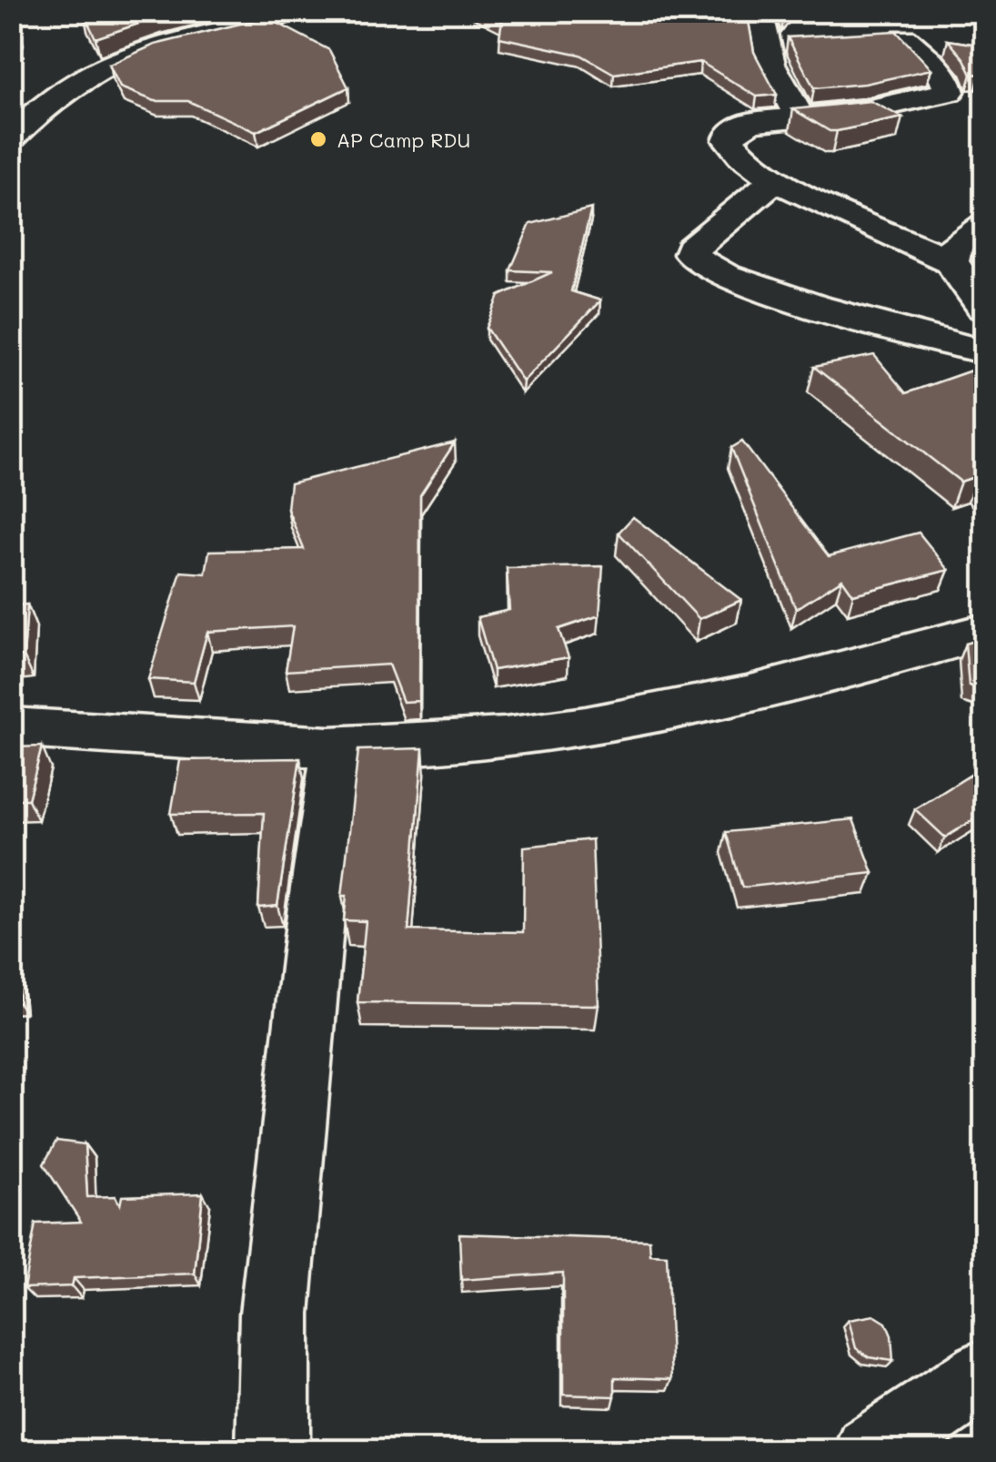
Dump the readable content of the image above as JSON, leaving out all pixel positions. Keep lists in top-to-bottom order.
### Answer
{
  "places": ["AP Camp RDU"]
}
